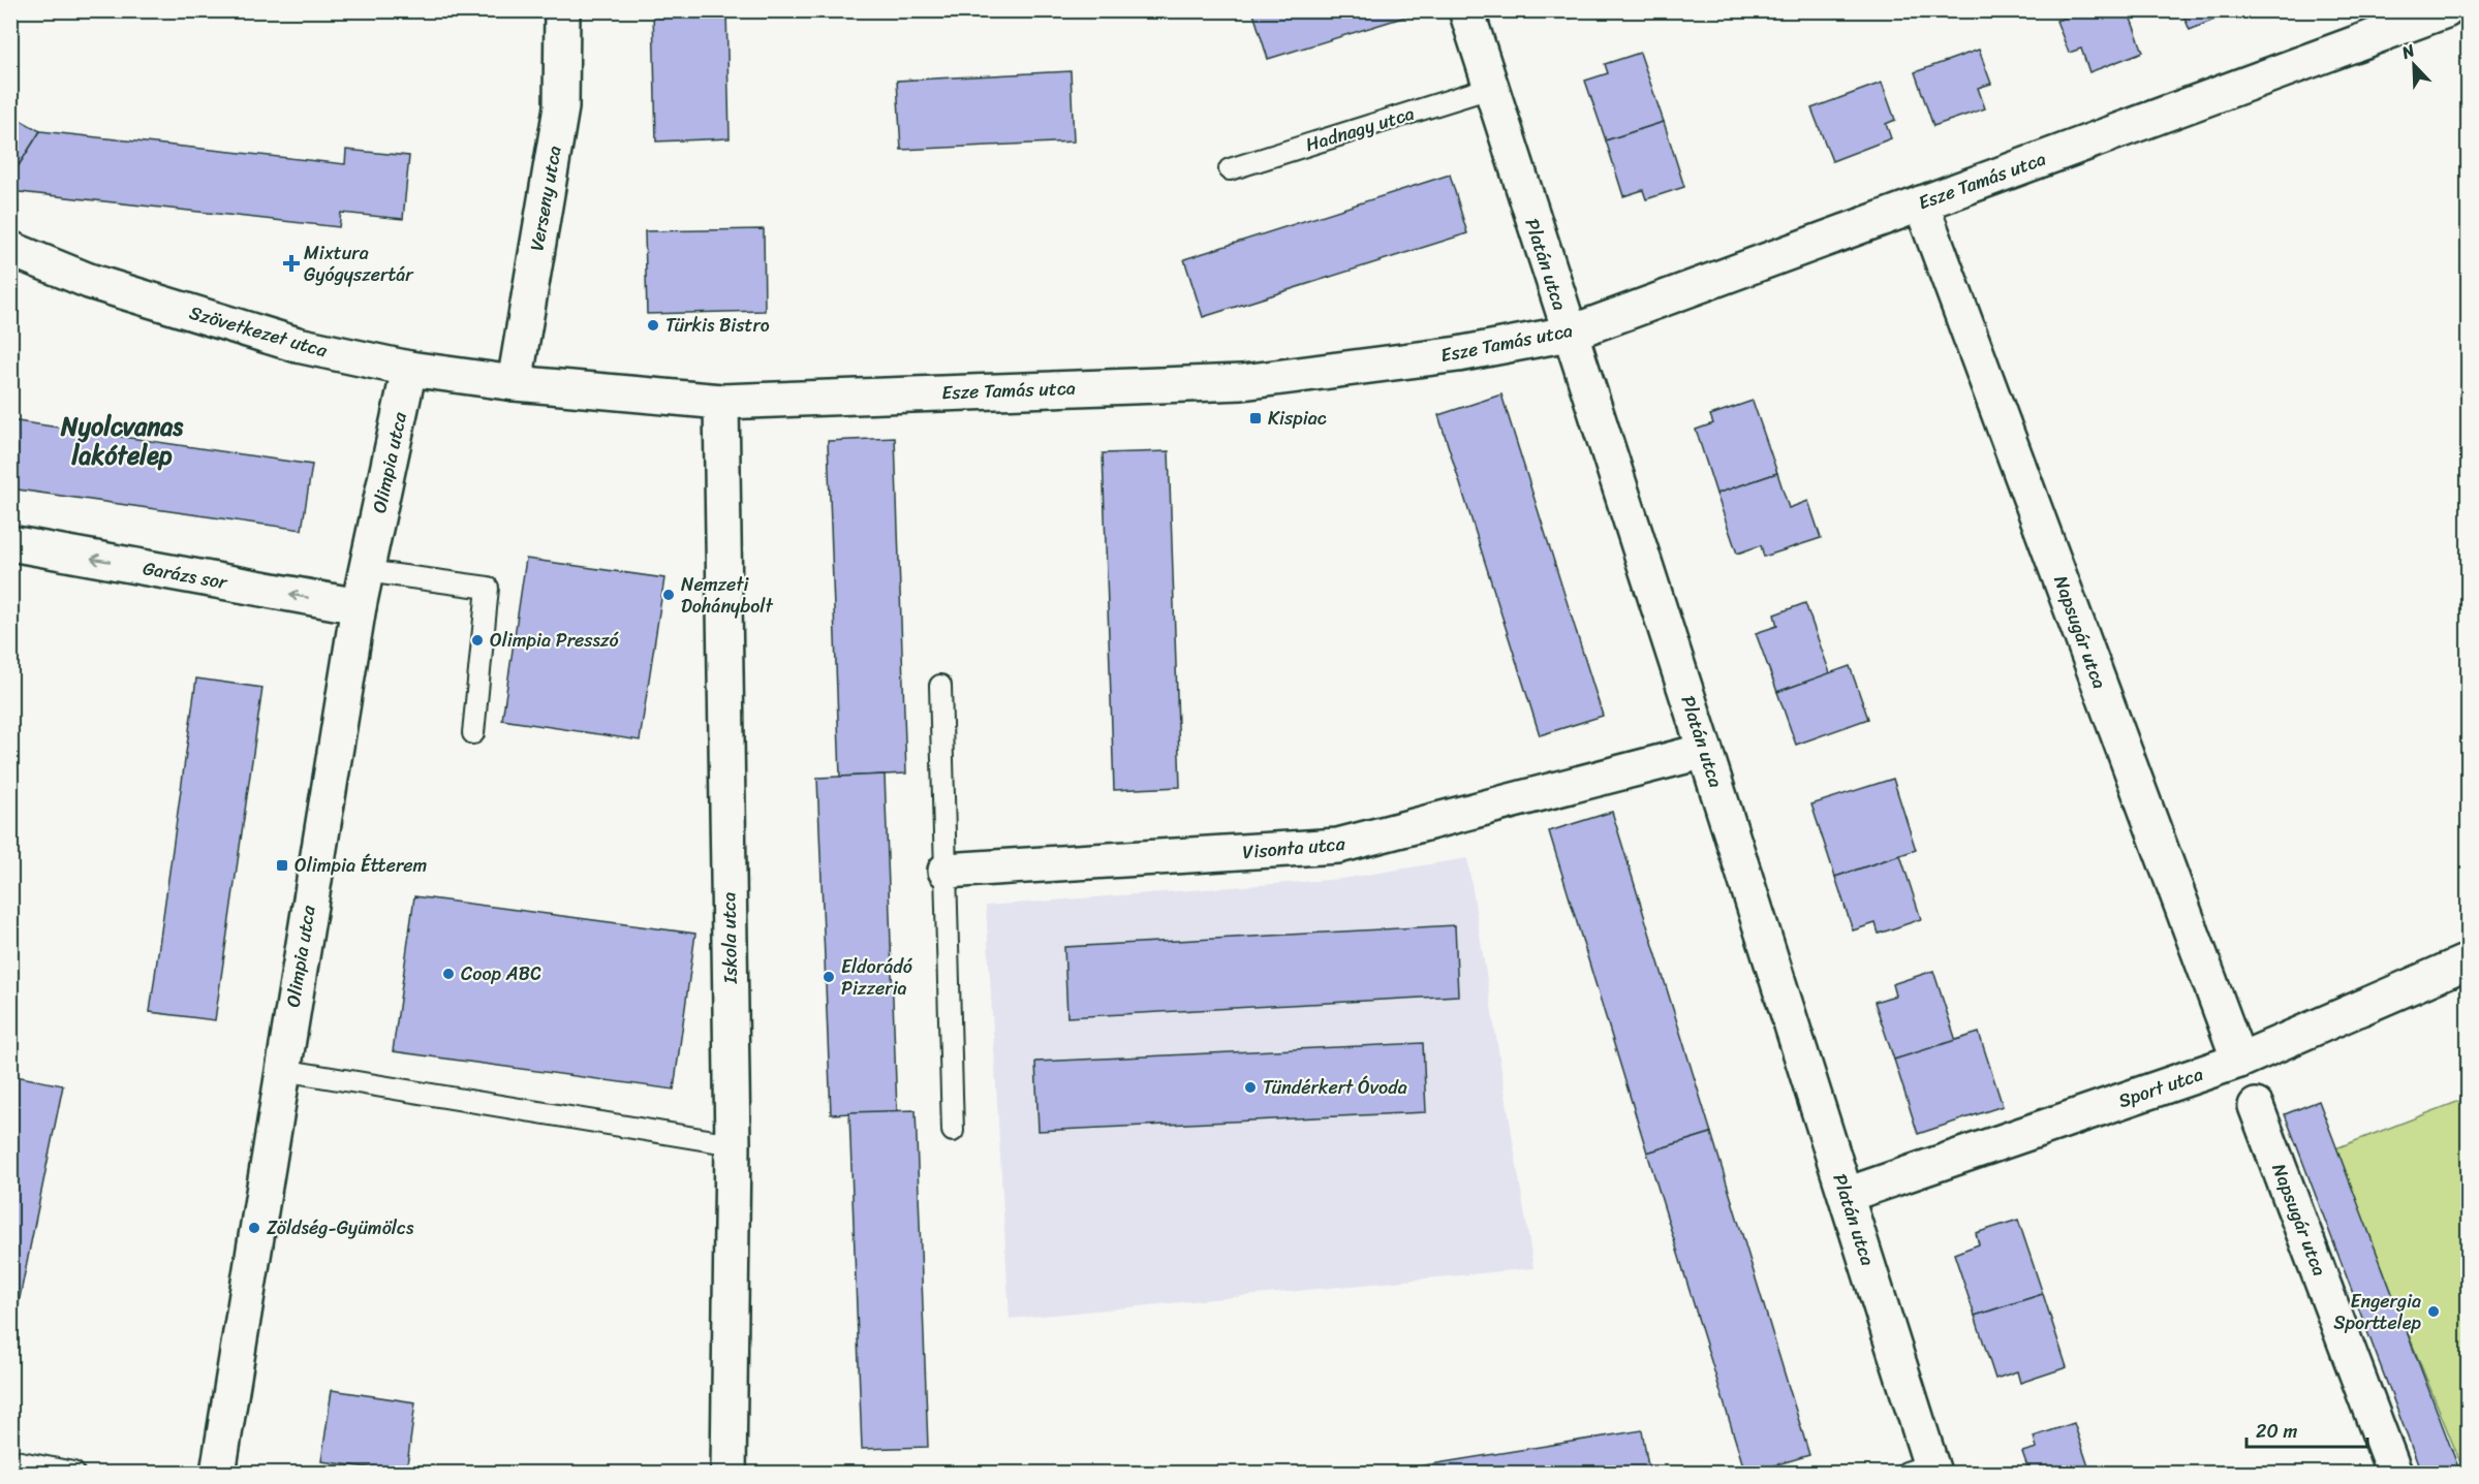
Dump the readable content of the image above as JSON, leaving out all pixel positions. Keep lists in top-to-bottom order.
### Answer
{
  "streets": {
    "street": [
      "Esze Tamás utca",
      "Verseny utca",
      "Platán utca",
      "Szövetkezet utca",
      "Olimpia utca",
      "Garázs sor",
      "Napsugár utca",
      "Visonta utca",
      "Iskola utca",
      "Sport utca"
    ],
    "lane": ["Hadnagy utca"]
  },
  "crossings": [
    ["Hadnagy utca", "Platán utca"],
    ["Esze Tamás utca", "Verseny utca"],
    ["Esze Tamás utca", "Platán utca"],
    ["Esze Tamás utca", "Szövetkezet utca"],
    ["Esze Tamás utca", "Napsugár utca"],
    ["Esze Tamás utca", "Iskola utca"],
    ["Verseny utca", "Szövetkezet utca"],
    ["Platán utca", "Visonta utca"],
    ["Platán utca", "Sport utca"],
    ["Szövetkezet utca", "Olimpia utca"],
    ["Olimpia utca", "Garázs sor"],
    ["Napsugár utca", "Sport utca"]
  ],
  "one_way": ["Garázs sor"],
  "districts": ["Nyolcvanas lakótelep"],
  "places": {
    "health": ["Mixtura Gyógyszertár"],
    "other": [
      "Türkis Bistro",
      "Nemzeti Dohánybolt",
      "Olimpia Presszó",
      "Coop ABC",
      "Eldorádó Pizzeria",
      "Tündérkert Óvoda",
      "Zöldség-Gyümölcs",
      "Engergia Sporttelep"
    ],
    "transit": ["Kispiac", "Olimpia Étterem"]
  },
  "scale_bar": "20 m",
  "north": "top left"
}
